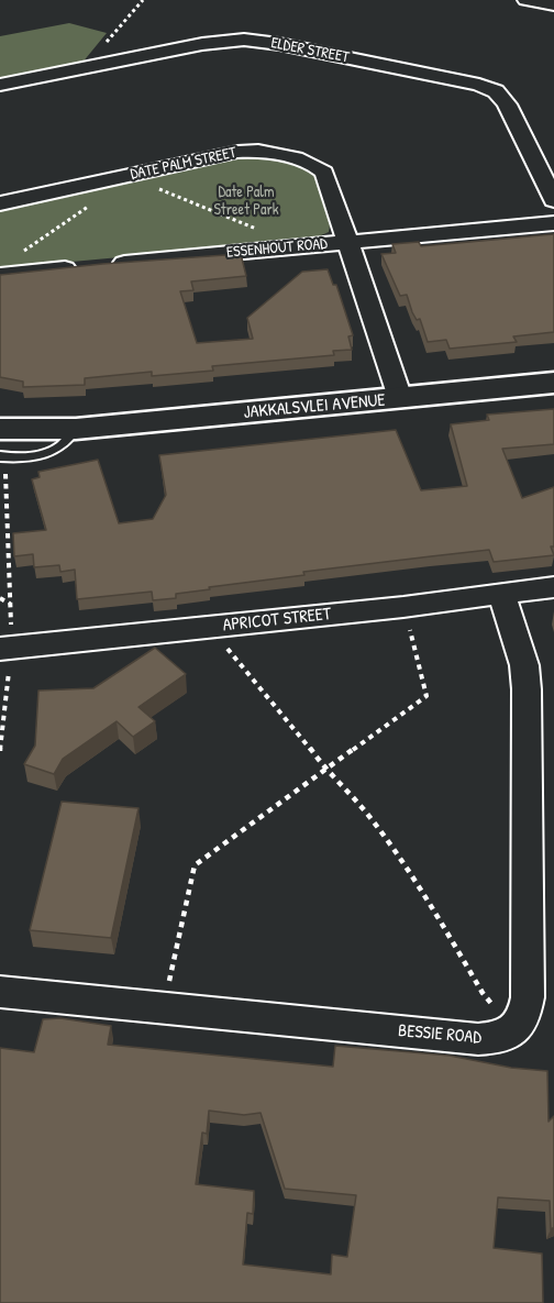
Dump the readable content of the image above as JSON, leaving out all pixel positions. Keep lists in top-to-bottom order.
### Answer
{
  "streets": {
    "street": [
      "ELDER STREET",
      "DATE PALM STREET",
      "ESSENHOUT ROAD",
      "JAKKALSVLEI AVENUE",
      "APRICOT STREET",
      "BESSIE ROAD"
    ]
  },
  "crossings": [
    ["DATE PALM STREET", "ESSENHOUT ROAD"],
    ["DATE PALM STREET", "JAKKALSVLEI AVENUE"]
  ],
  "parks": ["Date Palm Street Park"]
}
